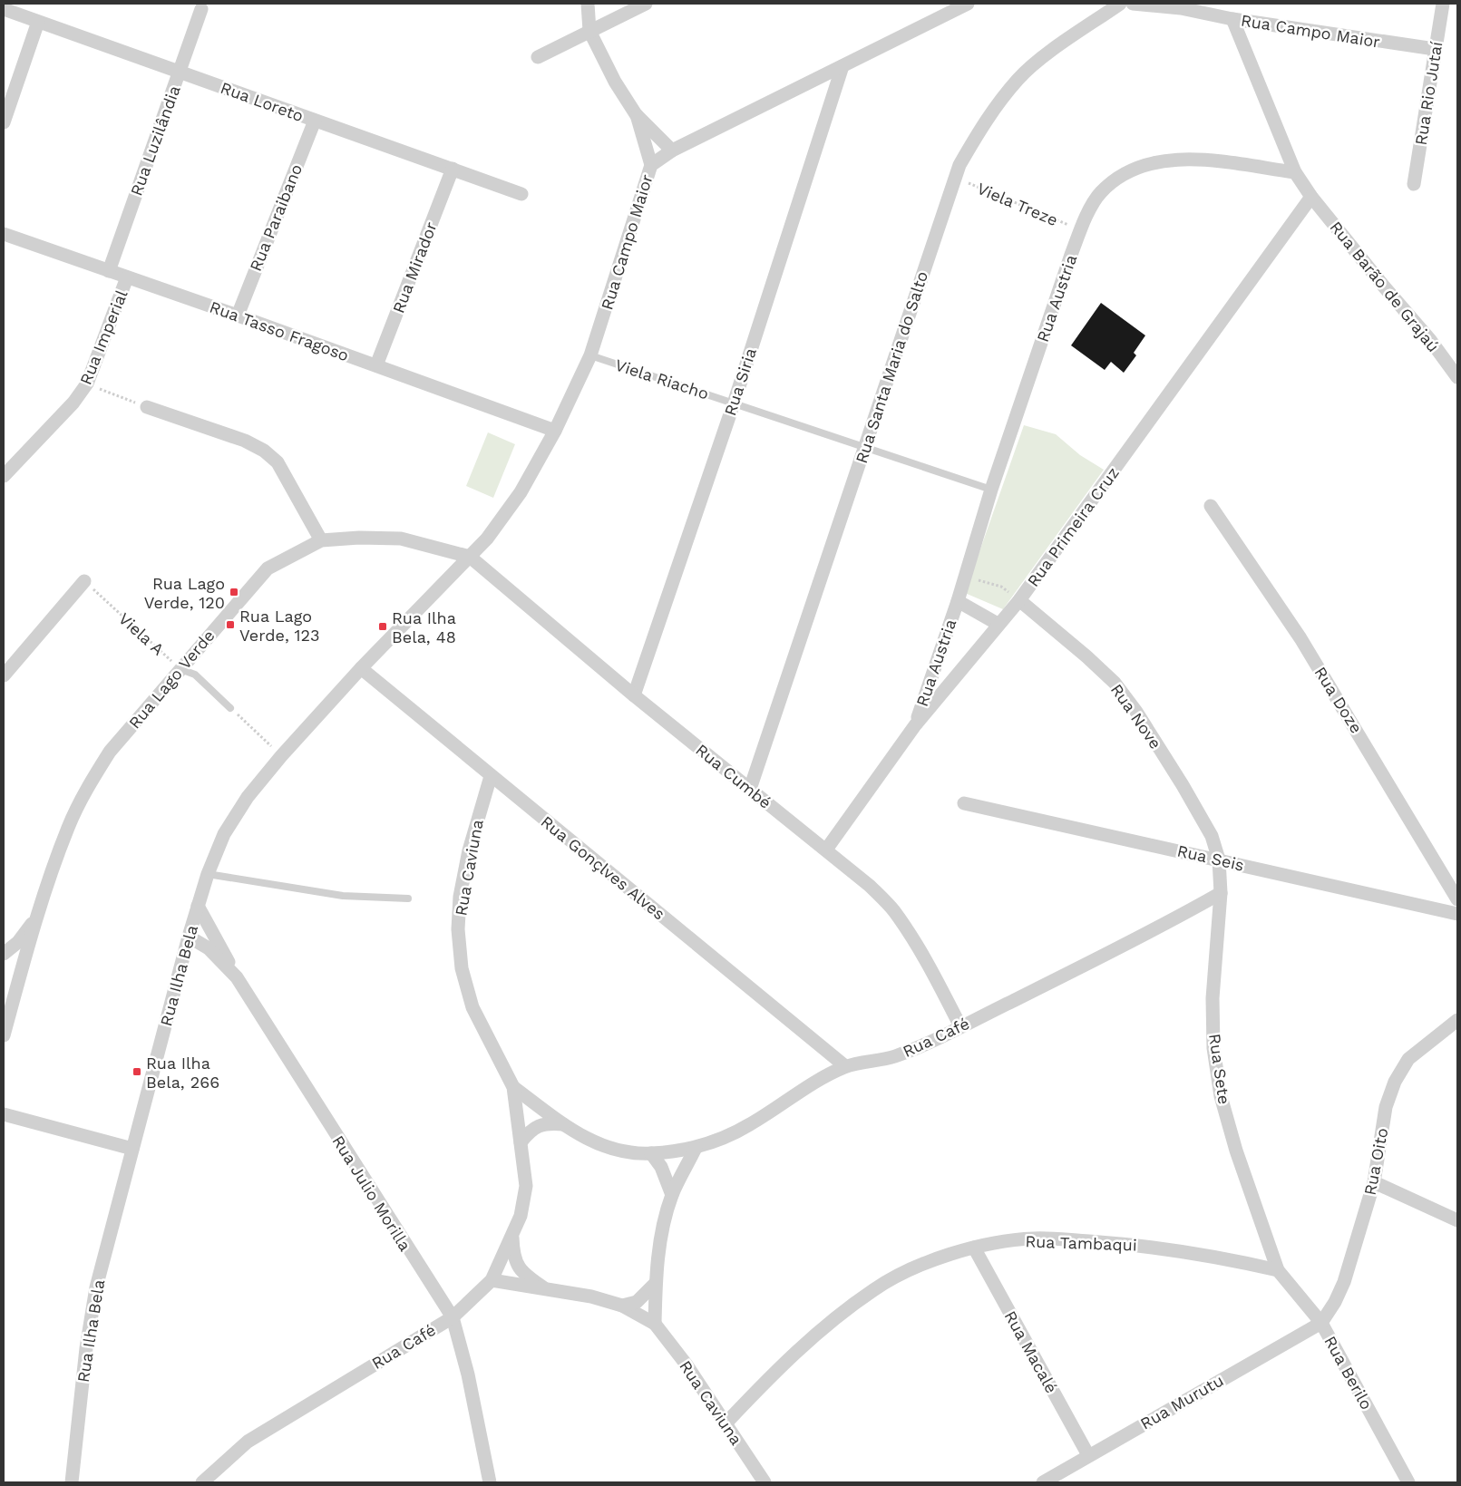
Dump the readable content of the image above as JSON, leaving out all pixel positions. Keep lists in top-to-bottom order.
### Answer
{
  "streets": {
    "street": [
      "Rua Campo Maior",
      "Rua Rio Jutaí",
      "Rua Loreto",
      "Rua Luzilândia",
      "Rua Paraibano",
      "Rua Mirador",
      "Rua Barão de Grajaú",
      "Rua Austria",
      "Rua Tasso Fragoso",
      "Rua Imperial",
      "Rua Santa Maria do Salto",
      "Rua Siria",
      "Rua Primeira Cruz",
      "Rua Lago Verde",
      "Rua Doze",
      "Rua Nove",
      "Rua Cumbé",
      "Rua Seis",
      "Rua Caviuna",
      "Rua Gonçlves Alves",
      "Rua Ilha Bela",
      "Rua Café",
      "Rua Sete",
      "Rua Oito",
      "Rua Julio Morilla",
      "Rua Tambaqui",
      "Rua Macalé",
      "Rua Berilo",
      "Rua Murutu"
    ],
    "lane": ["Viela Riacho"],
    "path": ["Viela Treze", "Viela A"]
  },
  "crossings": [
    ["Rua Campo Maior", "Rua Rio Jutaí"],
    ["Rua Campo Maior", "Rua Barão de Grajaú"],
    ["Rua Campo Maior", "Rua Tasso Fragoso"],
    ["Rua Campo Maior", "Viela Riacho"],
    ["Rua Campo Maior", "Rua Siria"],
    ["Rua Campo Maior", "Rua Lago Verde"],
    ["Rua Campo Maior", "Rua Cumbé"],
    ["Rua Campo Maior", "Rua Ilha Bela"],
    ["Rua Loreto", "Rua Luzilândia"],
    ["Rua Loreto", "Rua Paraibano"],
    ["Rua Loreto", "Rua Mirador"],
    ["Rua Luzilândia", "Rua Tasso Fragoso"],
    ["Viela Treze", "Rua Austria"],
    ["Viela Treze", "Rua Santa Maria do Salto"],
    ["Rua Paraibano", "Rua Tasso Fragoso"],
    ["Rua Mirador", "Rua Tasso Fragoso"],
    ["Rua Barão de Grajaú", "Rua Austria"],
    ["Rua Barão de Grajaú", "Rua Primeira Cruz"],
    ["Rua Austria", "Viela Riacho"],
    ["Rua Austria", "Rua Primeira Cruz"],
    ["Rua Tasso Fragoso", "Rua Imperial"],
    ["Rua Santa Maria do Salto", "Viela Riacho"],
    ["Rua Santa Maria do Salto", "Rua Cumbé"],
    ["Viela Riacho", "Rua Siria"],
    ["Rua Siria", "Rua Cumbé"],
    ["Rua Primeira Cruz", "Rua Nove"],
    ["Rua Primeira Cruz", "Rua Cumbé"],
    ["Viela A", "Rua Lago Verde"],
    ["Rua Lago Verde", "Rua Cumbé"],
    ["Rua Lago Verde", "Rua Ilha Bela"],
    ["Rua Nove", "Rua Seis"],
    ["Rua Nove", "Rua Sete"],
    ["Rua Cumbé", "Rua Ilha Bela"],
    ["Rua Cumbé", "Rua Café"],
    ["Rua Seis", "Rua Sete"],
    ["Rua Caviuna", "Rua Gonçlves Alves"],
    ["Rua Caviuna", "Rua Café"],
    ["Rua Caviuna", "Rua Tambaqui"],
    ["Rua Gonçlves Alves", "Rua Ilha Bela"],
    ["Rua Gonçlves Alves", "Rua Café"],
    ["Rua Ilha Bela", "Rua Julio Morilla"],
    ["Rua Café", "Rua Sete"],
    ["Rua Café", "Rua Julio Morilla"],
    ["Rua Sete", "Rua Tambaqui"],
    ["Rua Sete", "Rua Berilo"],
    ["Rua Oito", "Rua Berilo"],
    ["Rua Oito", "Rua Murutu"],
    ["Rua Tambaqui", "Rua Macalé"],
    ["Rua Tambaqui", "Rua Berilo"],
    ["Rua Macalé", "Rua Murutu"],
    ["Rua Berilo", "Rua Murutu"]
  ],
  "places": {
    "transit": [
      "Rua Lago Verde, 120",
      "Rua Lago Verde, 123",
      "Rua Ilha Bela, 48",
      "Rua Ilha Bela, 266"
    ]
  }
}
